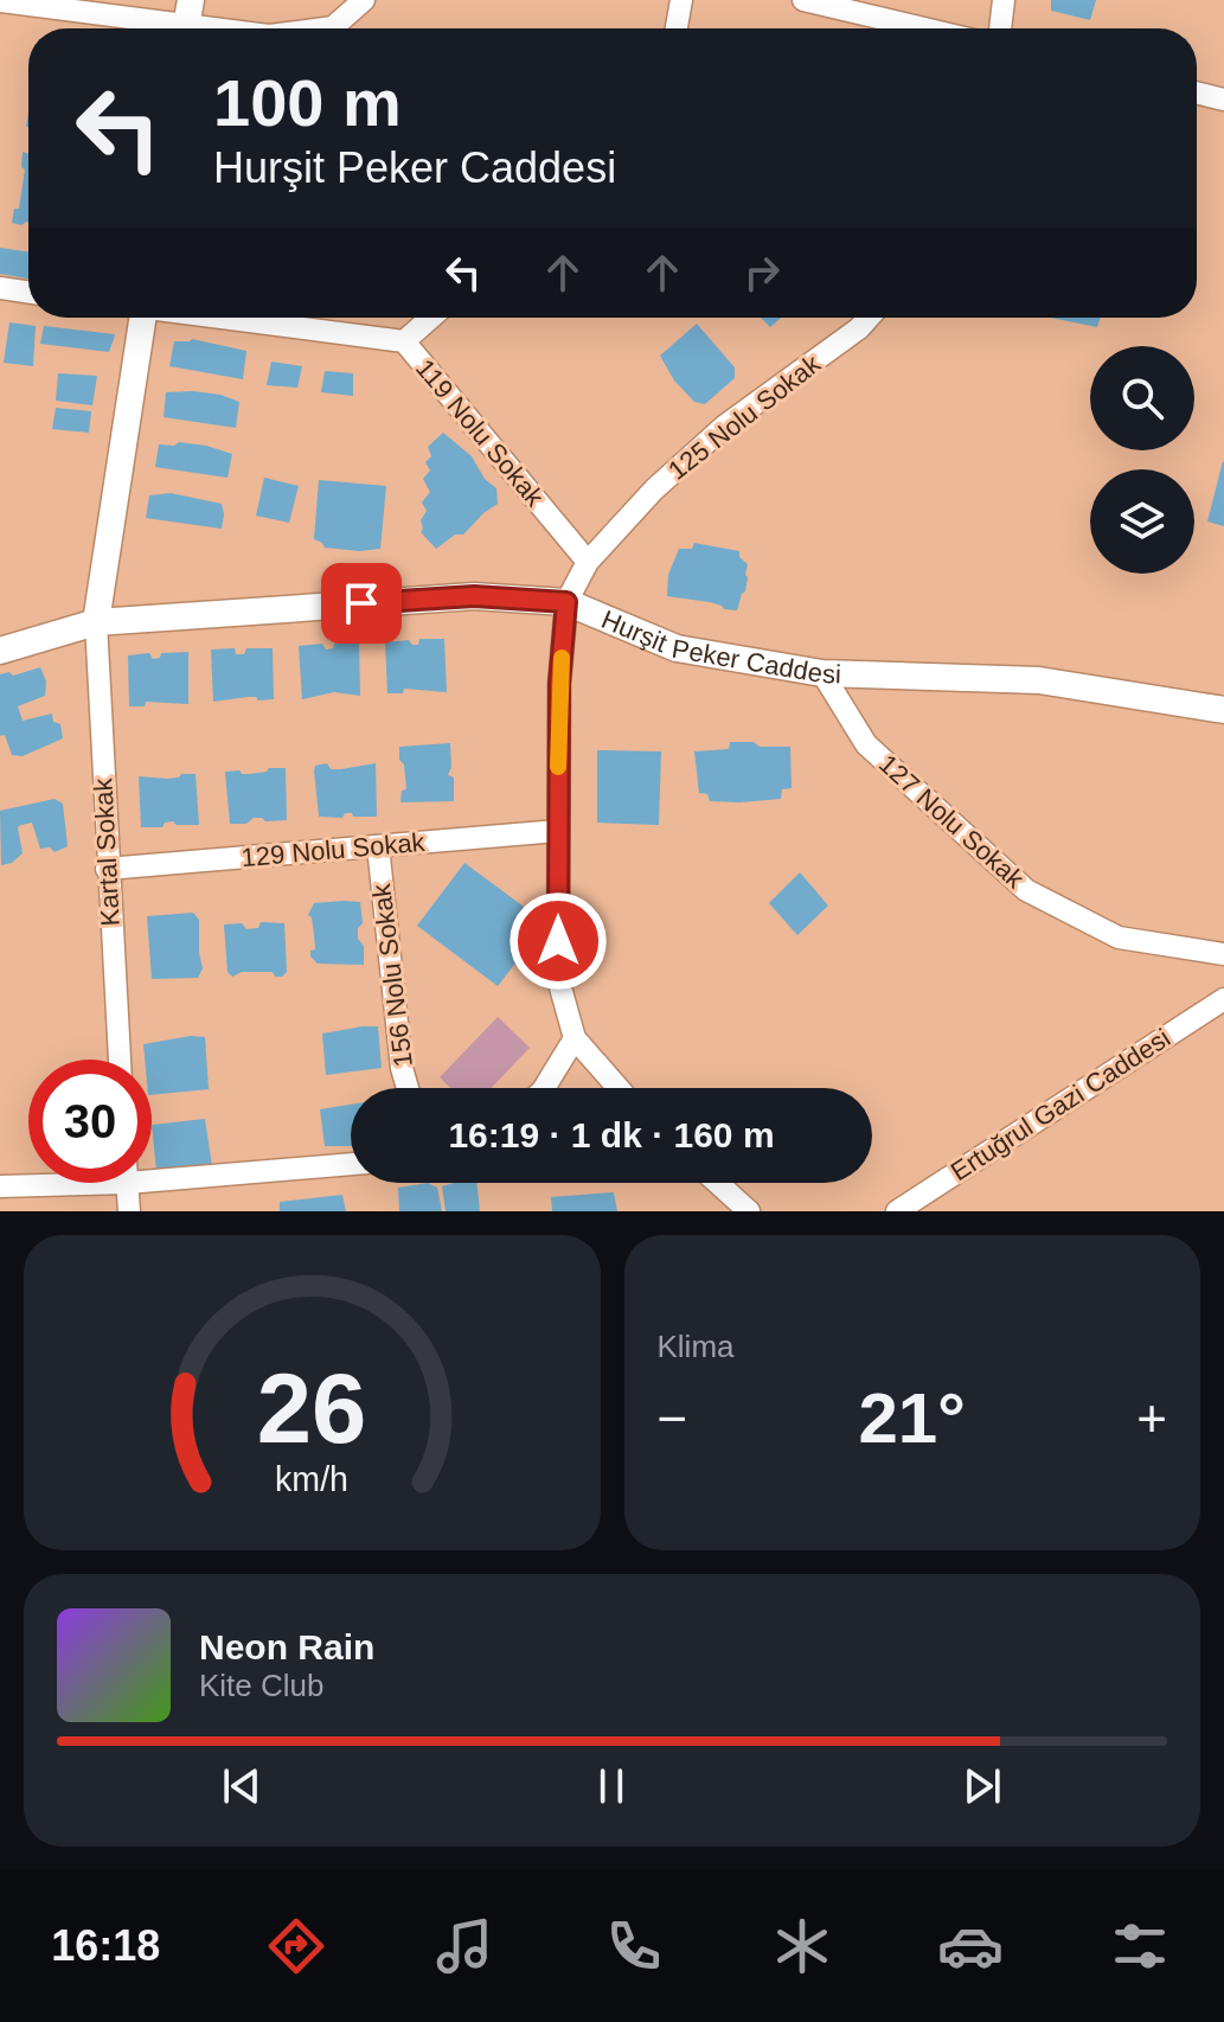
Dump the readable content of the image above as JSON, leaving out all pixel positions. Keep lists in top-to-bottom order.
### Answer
{
  "streets": {
    "street": [
      "125 Nolu Sokak",
      "119 Nolu Sokak",
      "Hurşit Peker Caddesi",
      "127 Nolu Sokak",
      "129 Nolu Sokak",
      "Kartal Sokak",
      "156 Nolu Sokak",
      "Ertuğrul Gazi Caddesi"
    ]
  },
  "crossings": [
    ["125 Nolu Sokak", "119 Nolu Sokak"],
    ["125 Nolu Sokak", "Hurşit Peker Caddesi"],
    ["Hurşit Peker Caddesi", "127 Nolu Sokak"],
    ["Hurşit Peker Caddesi", "Kartal Sokak"],
    ["129 Nolu Sokak", "Kartal Sokak"],
    ["129 Nolu Sokak", "156 Nolu Sokak"]
  ],
  "page": {
    "turn": ["100 m", "Hurşit Peker Caddesi"],
    "limit": "30",
    "trip": "16:19 · 1 dk · 160 m",
    "tile": "Klima",
    "heat": ["−", "21°", "+"],
    "song": ["Neon Rain", "Kite Club"],
    "tabs": "16:18",
    "gauge": ["26", "km/h"]
  }
}
